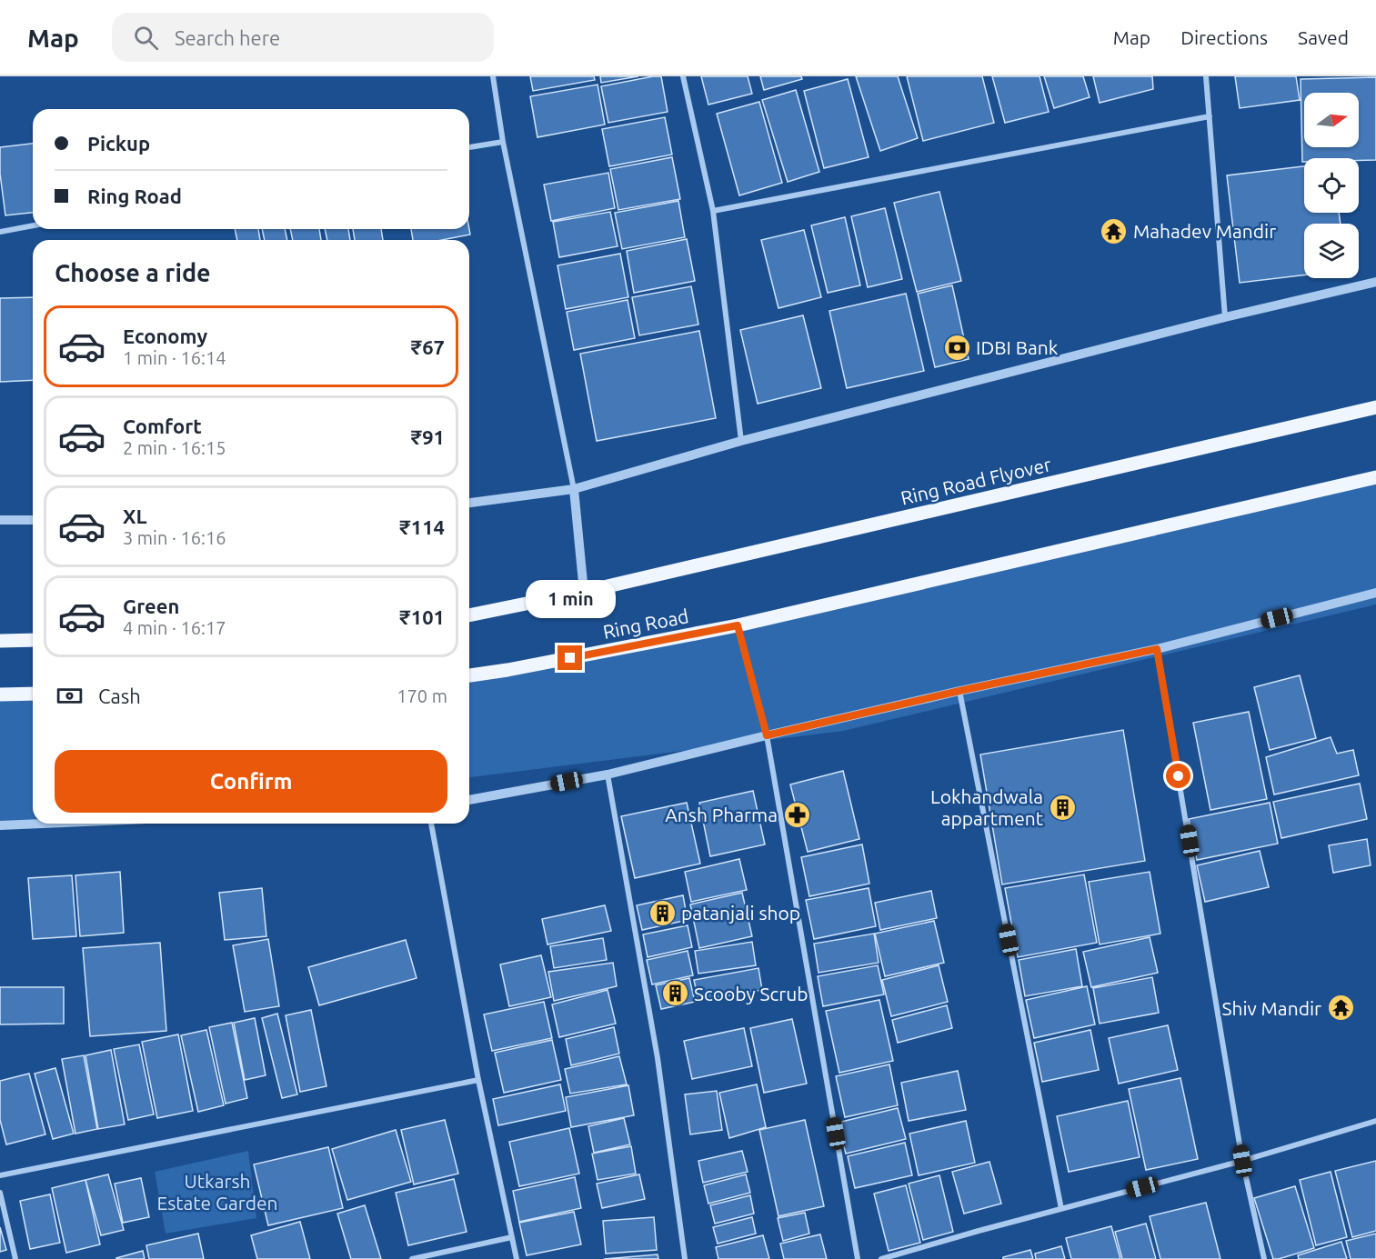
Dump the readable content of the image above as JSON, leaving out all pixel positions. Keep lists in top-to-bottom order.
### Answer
{
  "streets": {
    "main road": ["Ring Road Flyover", "Ring Road"]
  },
  "parks": ["Utkarsh Estate Garden"],
  "places": {
    "temple": ["Mahadev Mandir", "Shiv Mandir"],
    "bank": ["IDBI Bank"],
    "building": ["Lokhandwala appartment", "patanjali shop", "Scooby Scrub"],
    "pharmacy": ["Ansh Pharma"]
  },
  "north": "right",
  "page": {
    "header": "Map",
    "search": "Search here",
    "nav": ["Map", "Directions", "Saved"],
    "banner": ["Pickup", "Ring Road"],
    "heading": "Choose a ride",
    "list": [
      {
        "name": "Economy",
        "note": "1 min · 16:14",
        "value": "₹67"
      },
      {
        "name": "Comfort",
        "note": "2 min · 16:15",
        "value": "₹91"
      },
      {
        "name": "XL",
        "note": "3 min · 16:16",
        "value": "₹114"
      },
      {
        "name": "Green",
        "note": "4 min · 16:17",
        "value": "₹101"
      }
    ],
    "bubble": "1 min",
    "pay": ["Cash", "170 m"],
    "buttons": "Confirm"
  }
}
